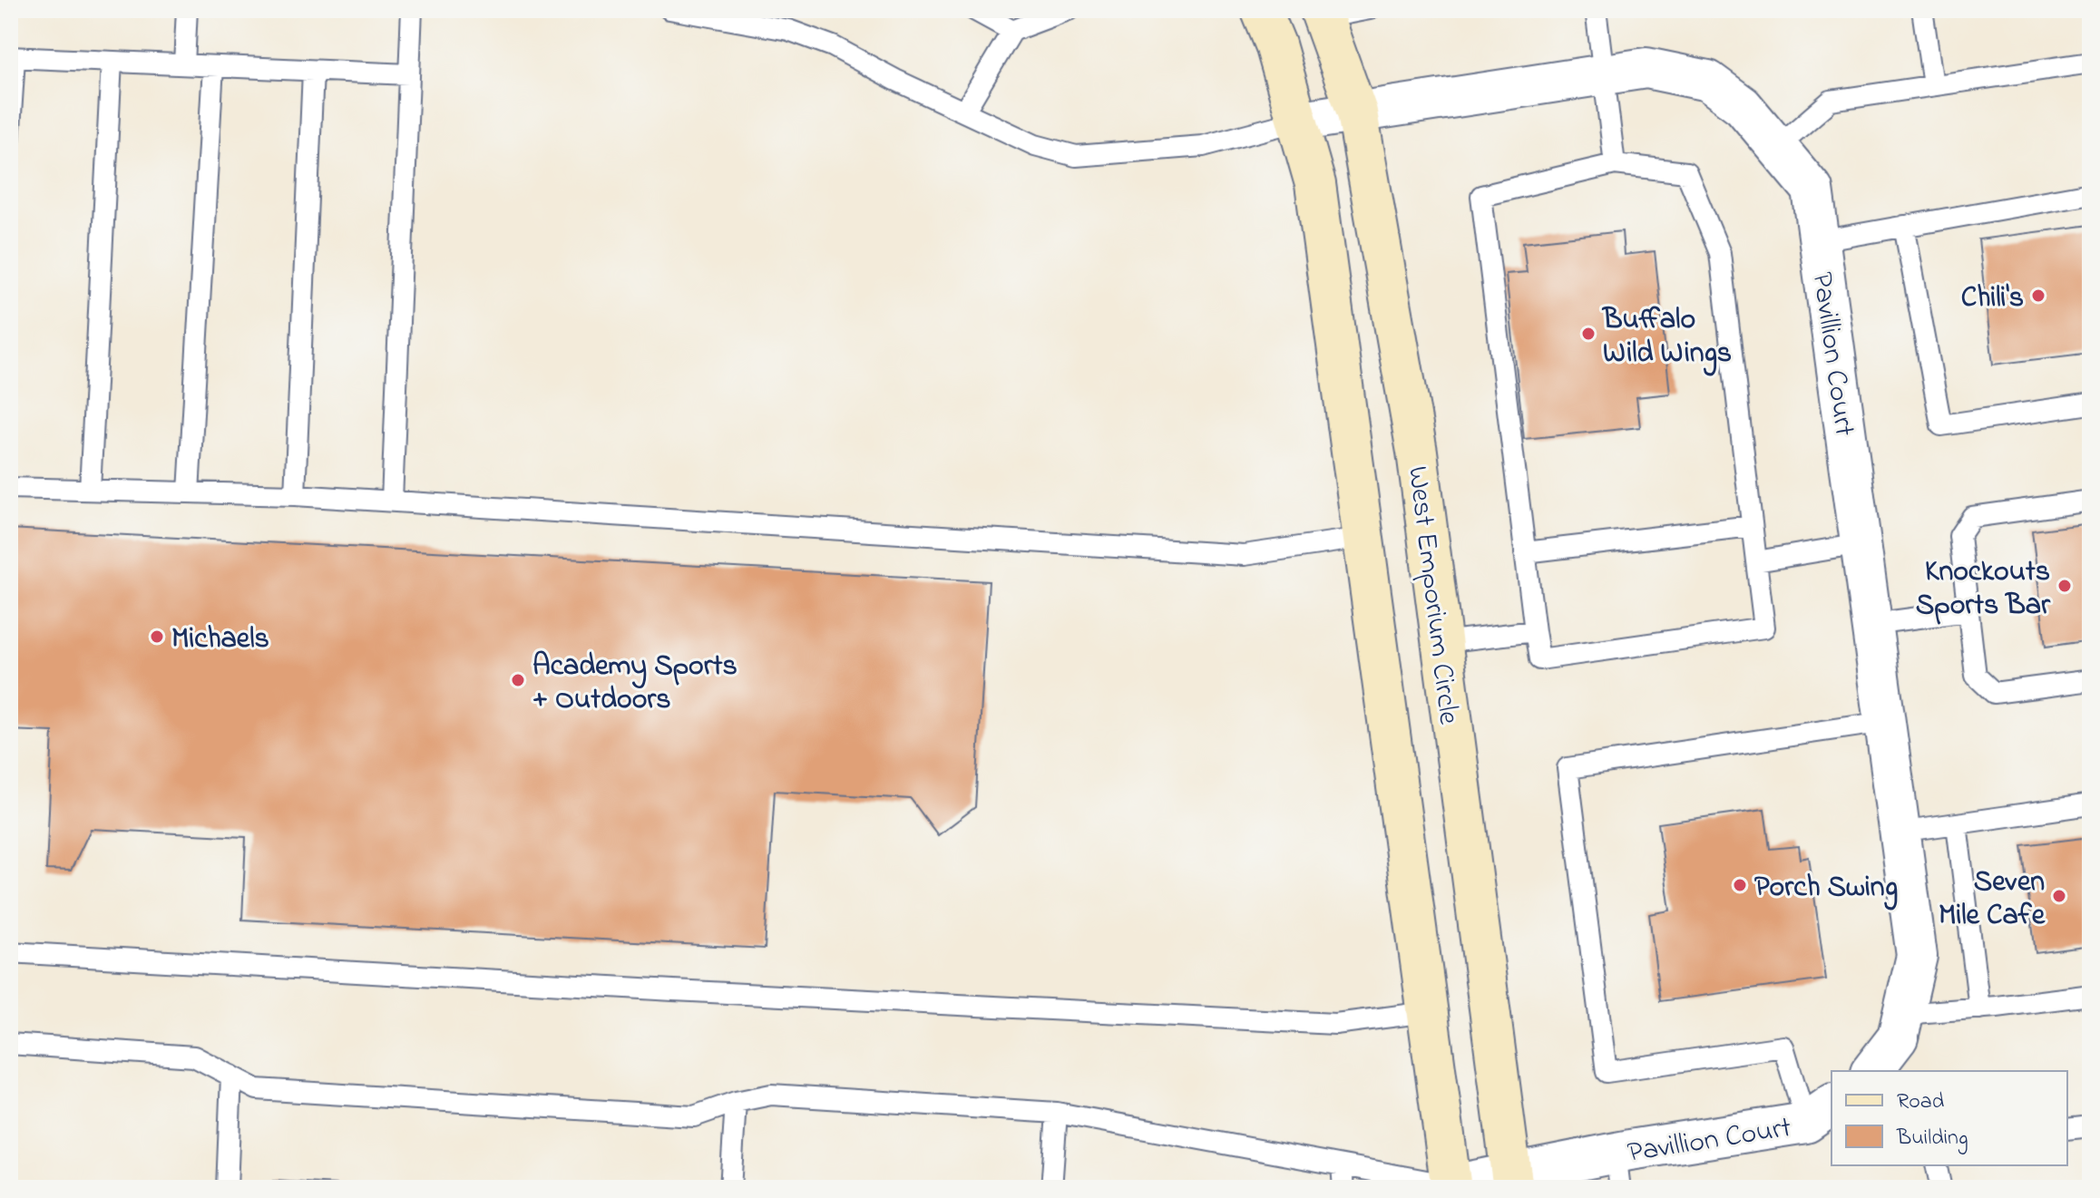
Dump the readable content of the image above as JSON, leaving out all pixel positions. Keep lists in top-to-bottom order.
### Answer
{
  "streets": {
    "street": ["Pavillion Court", "West Emporium Circle"]
  },
  "crossings": [
    ["Pavillion Court", "West Emporium Circle"]
  ],
  "places": [
    "Chili's",
    "Buffalo Wild Wings",
    "Knockouts Sports Bar",
    "Michaels",
    "Academy Sports + Outdoors",
    "Porch Swing",
    "Seven Mile Cafe"
  ],
  "legend": ["Road", "Building"]
}
